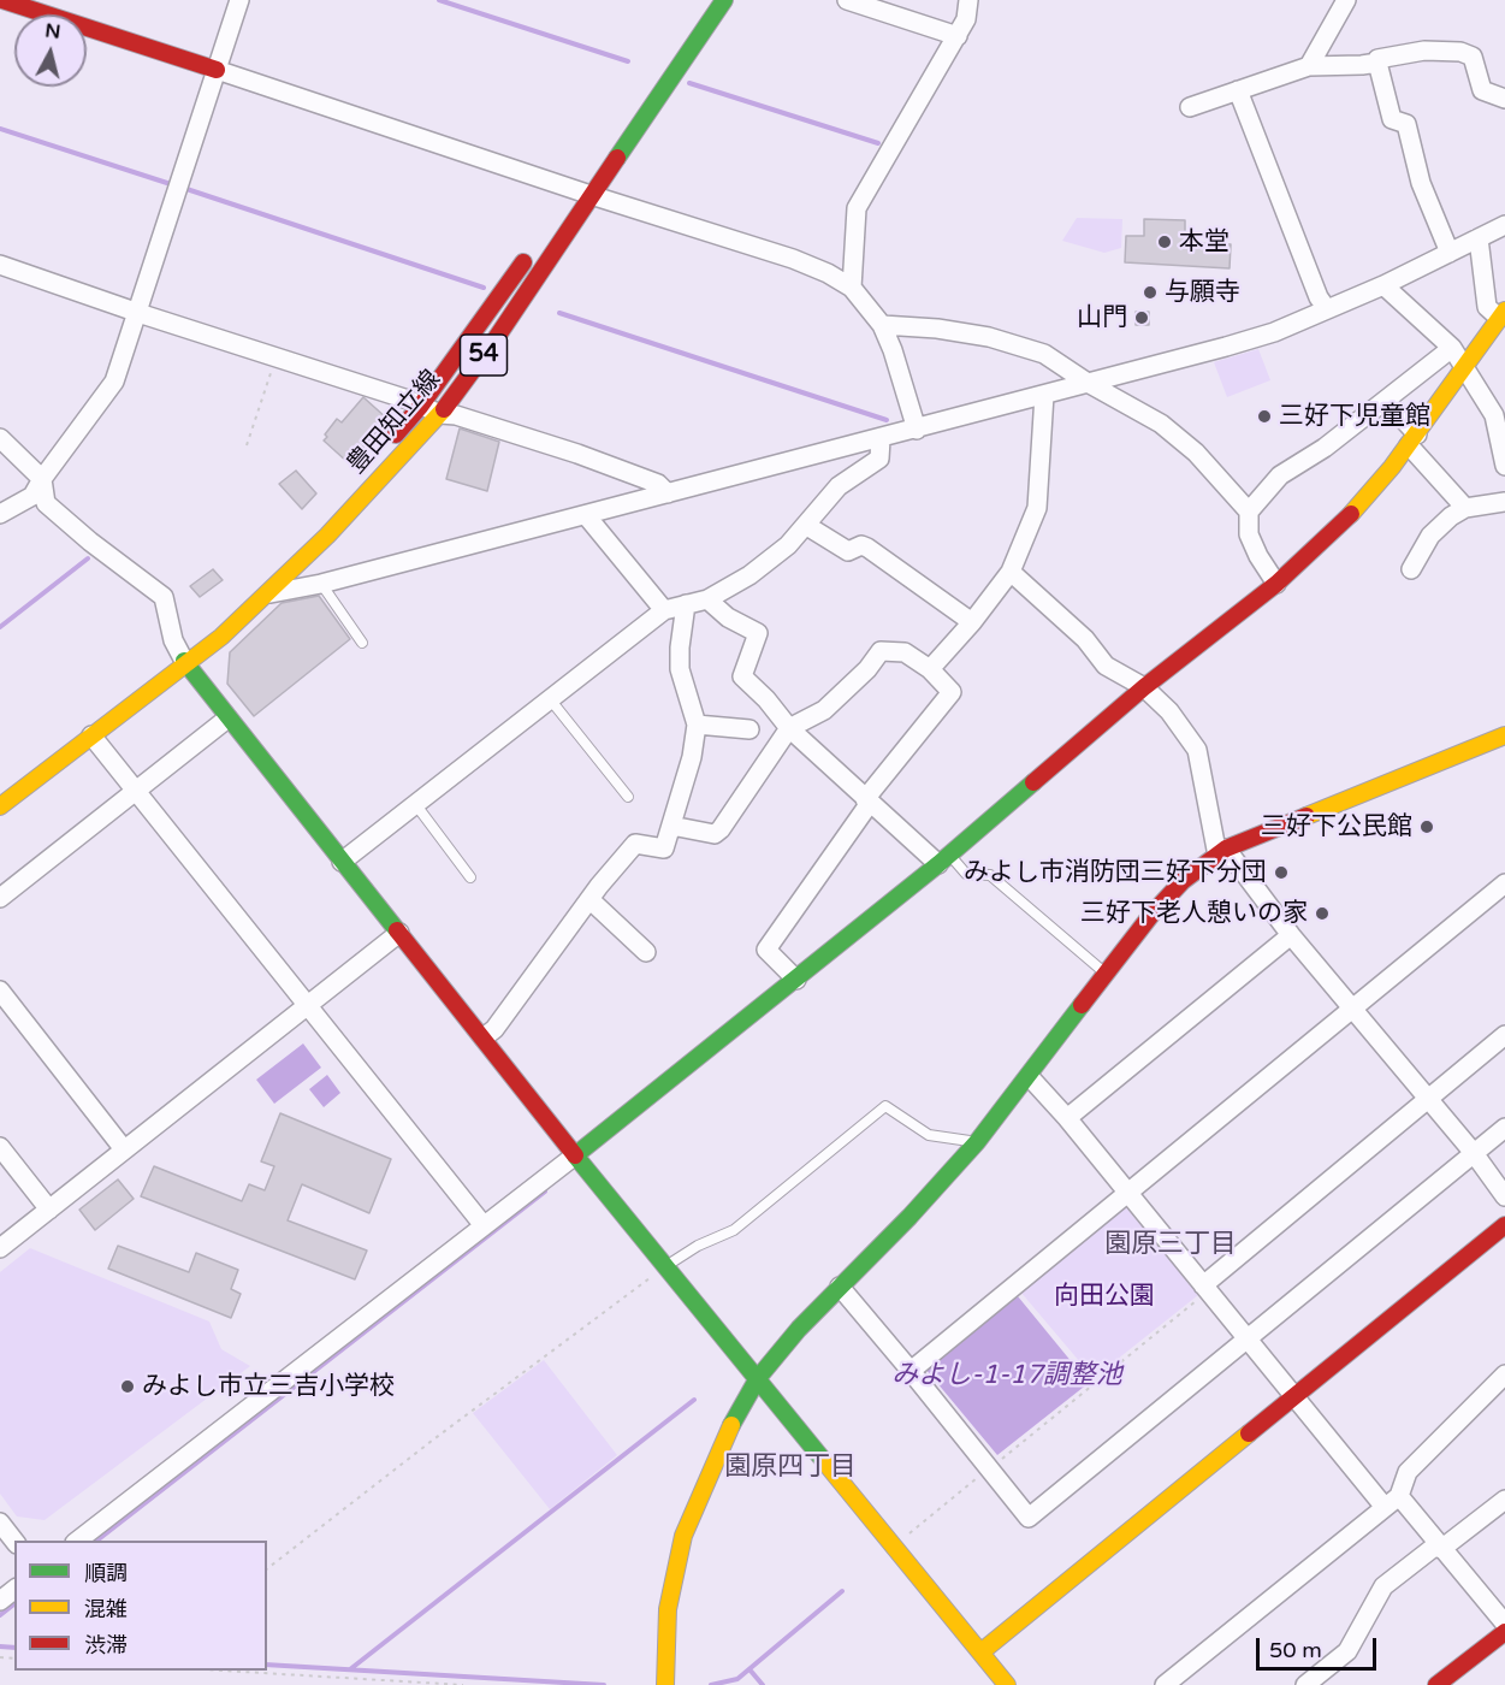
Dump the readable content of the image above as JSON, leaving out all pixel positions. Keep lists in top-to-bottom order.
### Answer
{
  "streets": {
    "street": ["54", "豊田知立線"]
  },
  "districts": ["園原三丁目", "園原四丁目"],
  "water": ["みよし-1-17調整池"],
  "parks": ["向田公園"],
  "places": [
    "本堂",
    "与願寺",
    "山門",
    "三好下児童館",
    "三好下公民館",
    "みよし市消防団三好下分団",
    "三好下老人憩いの家",
    "みよし市立三吉小学校"
  ],
  "legend": ["順調", "混雑", "渋滞"],
  "scale_bar": "50 m",
  "north": "top"
}
